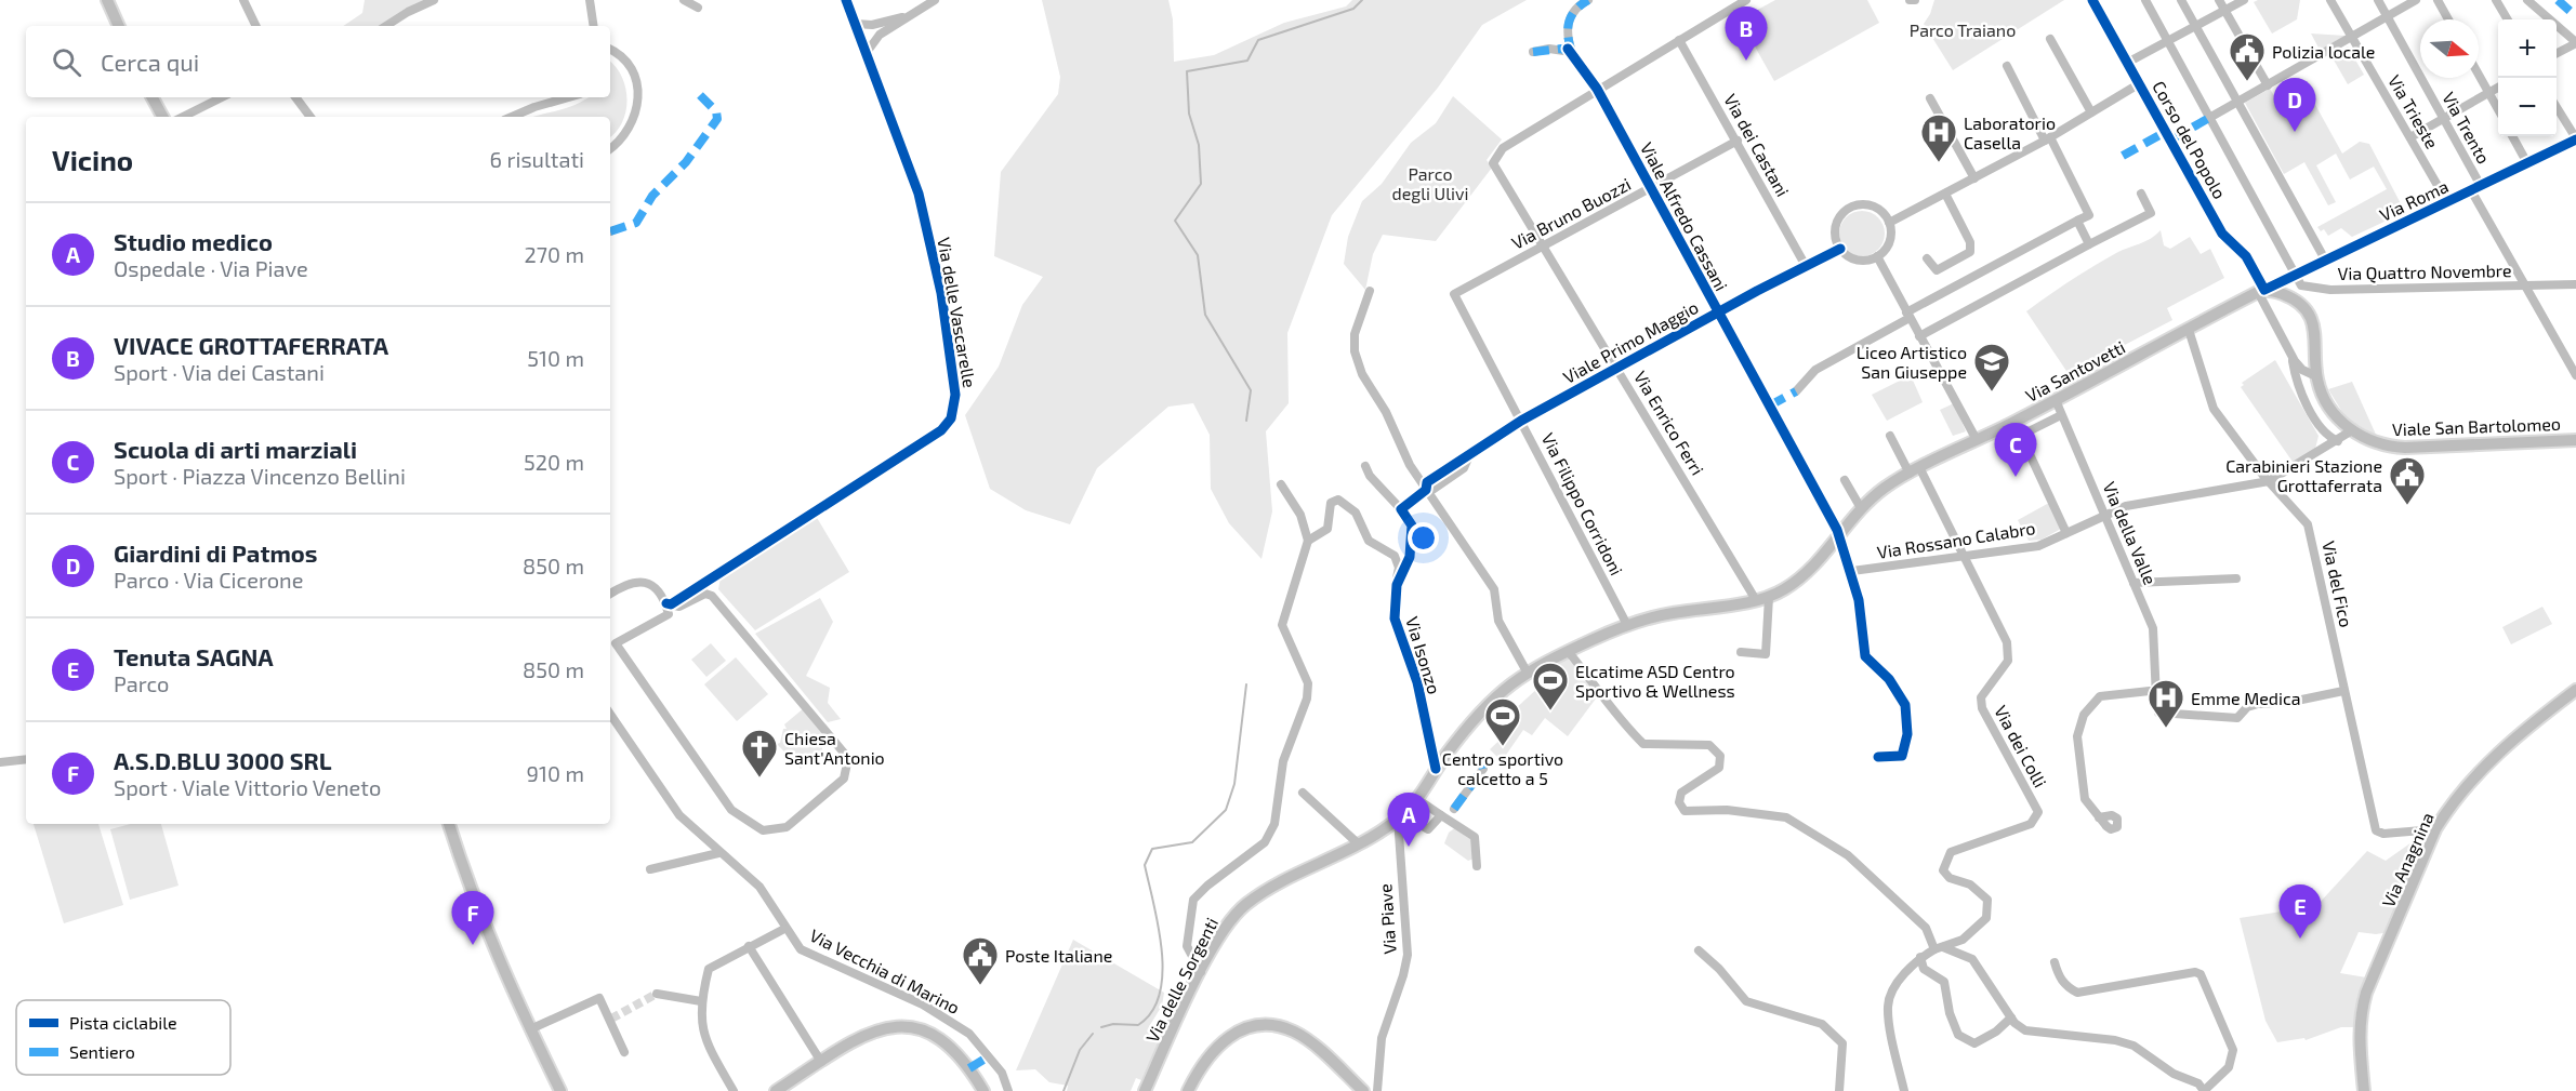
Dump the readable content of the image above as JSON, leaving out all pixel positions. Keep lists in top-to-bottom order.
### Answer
{
  "streets": {
    "main road": [
      "Via Santovetti",
      "Viale San Bartolomeo",
      "Via Anagnina",
      "Via delle Sorgenti"
    ],
    "street": [
      "Via Trieste",
      "Via Trento",
      "Corso del Popolo",
      "Via dei Castani",
      "Via Roma",
      "Via Bruno Buozzi",
      "Viale Alfredo Cassani",
      "Via Quattro Novembre",
      "Via delle Vascarelle",
      "Viale Primo Maggio",
      "Via Enrico Ferri",
      "Via Filippo Corridoni",
      "Via della Valle",
      "Via Rossano Calabro",
      "Via del Fico",
      "Via Isonzo",
      "Via dei Colli",
      "Via Piave",
      "Via Vecchia di Marino"
    ]
  },
  "crossings": [
    ["Via Trieste", "Via Roma"],
    ["Via Trento", "Via Roma"],
    ["Via Trento", "Via Quattro Novembre"],
    ["Corso del Popolo", "Via Roma"],
    ["Corso del Popolo", "Via Santovetti"],
    ["Corso del Popolo", "Viale San Bartolomeo"],
    ["Via dei Castani", "Via Bruno Buozzi"],
    ["Via dei Castani", "Viale Primo Maggio"],
    ["Via Roma", "Via Quattro Novembre"],
    ["Via Roma", "Via Santovetti"],
    ["Via Roma", "Viale San Bartolomeo"],
    ["Via Bruno Buozzi", "Viale Alfredo Cassani"],
    ["Via Bruno Buozzi", "Via Enrico Ferri"],
    ["Via Bruno Buozzi", "Via Filippo Corridoni"],
    ["Viale Alfredo Cassani", "Viale Primo Maggio"],
    ["Viale Alfredo Cassani", "Via Santovetti"],
    ["Viale Alfredo Cassani", "Via Enrico Ferri"],
    ["Viale Alfredo Cassani", "Via Rossano Calabro"],
    ["Viale Primo Maggio", "Via Enrico Ferri"],
    ["Viale Primo Maggio", "Via Filippo Corridoni"],
    ["Via Santovetti", "Via Enrico Ferri"],
    ["Via Santovetti", "Viale San Bartolomeo"],
    ["Via Santovetti", "Via Filippo Corridoni"],
    ["Via Santovetti", "Via della Valle"],
    ["Via Santovetti", "Via del Fico"],
    ["Via Santovetti", "Via dei Colli"],
    ["Via Santovetti", "Via delle Sorgenti"],
    ["Viale San Bartolomeo", "Via Rossano Calabro"],
    ["Via Filippo Corridoni", "Via delle Sorgenti"],
    ["Via della Valle", "Via Rossano Calabro"],
    ["Via Rossano Calabro", "Via del Fico"],
    ["Via Rossano Calabro", "Via dei Colli"],
    ["Via del Fico", "Via Anagnina"],
    ["Via Isonzo", "Via delle Sorgenti"],
    ["Via Piave", "Via delle Sorgenti"]
  ],
  "parks": ["Parco Traiano", "Parco degli Ulivi"],
  "places": {
    "public building": ["Polizia locale", "Carabinieri Stazione Grottaferrata", "Poste Italiane"],
    "hospital": ["Laboratorio Casella", "Emme Medica"],
    "school or university": ["Liceo Artistico San Giuseppe"],
    "sports": ["Elcatime ASD Centro Sportivo & Wellness", "Centro sportivo calcetto a 5"],
    "church": ["Chiesa Sant'Antonio"]
  },
  "legend": ["Pista ciclabile", "Sentiero"],
  "north": "right",
  "page": {
    "pins": [
      "B",
      "D",
      "C",
      "A",
      "E",
      "F"
    ],
    "map_buttons": ["+", "−"],
    "search": "Cerca qui",
    "heading": ["Vicino", "6 risultati"],
    "list": [
      {
        "mark": "A",
        "name": "Studio medico",
        "note": "Ospedale · Via Piave",
        "value": "270 m"
      },
      {
        "mark": "B",
        "name": "VIVACE GROTTAFERRATA",
        "note": "Sport · Via dei Castani",
        "value": "510 m"
      },
      {
        "mark": "C",
        "name": "Scuola di arti marziali",
        "note": "Sport · Piazza Vincenzo Bellini",
        "value": "520 m"
      },
      {
        "mark": "D",
        "name": "Giardini di Patmos",
        "note": "Parco · Via Cicerone",
        "value": "850 m"
      },
      {
        "mark": "E",
        "name": "Tenuta SAGNA",
        "note": "Parco",
        "value": "850 m"
      },
      {
        "mark": "F",
        "name": "A.S.D.BLU 3000 SRL",
        "note": "Sport · Viale Vittorio Veneto",
        "value": "910 m"
      }
    ]
  }
}
